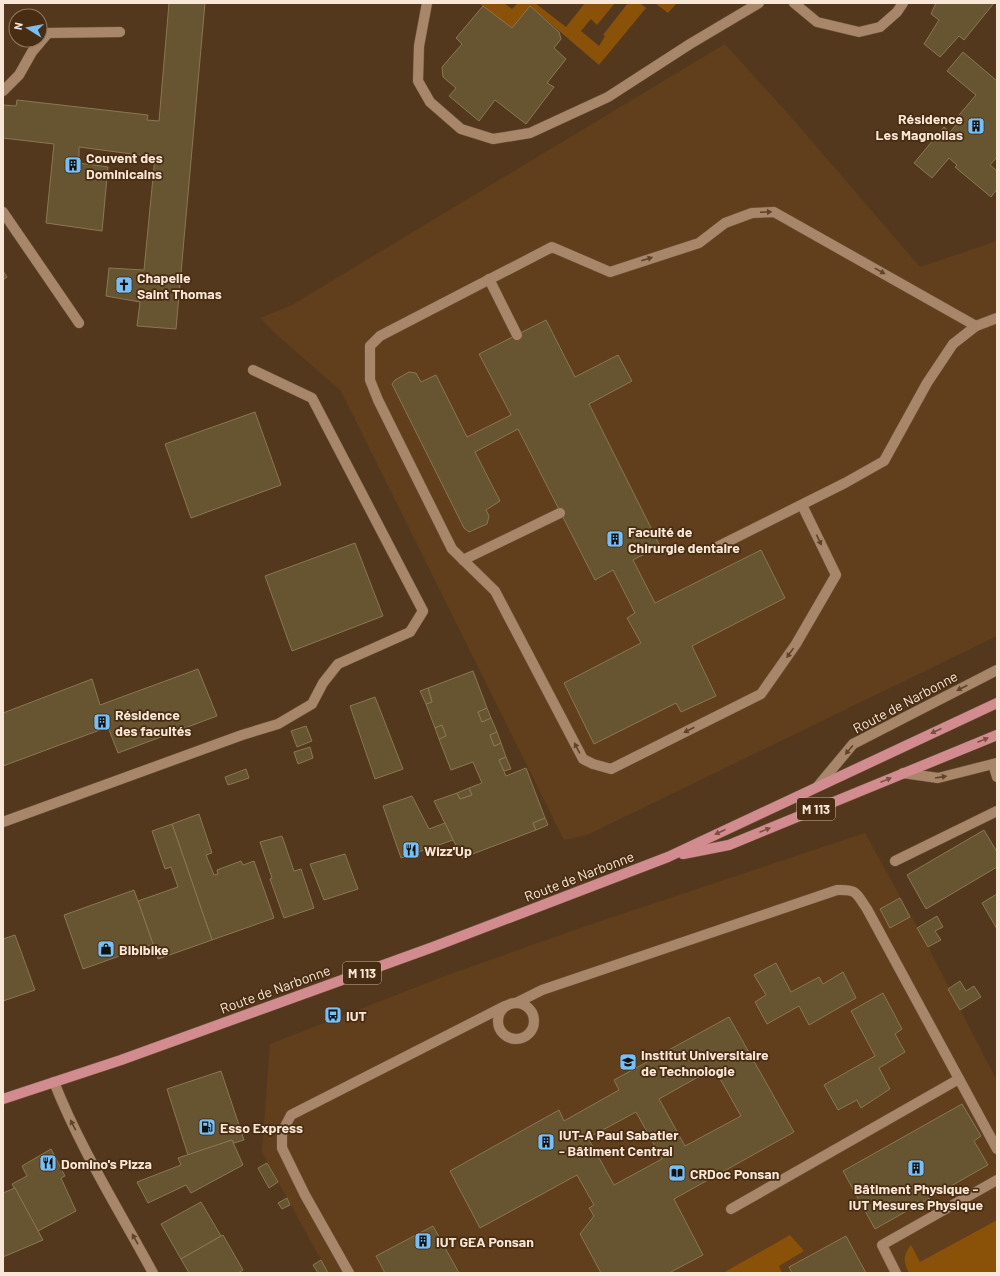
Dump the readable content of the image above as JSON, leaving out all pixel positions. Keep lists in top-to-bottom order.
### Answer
{
  "streets": {
    "main road": ["Route de Narbonne", "M 113"]
  },
  "places": {
    "building": [
      "Résidence Les Magnolias",
      "Couvent des Dominicains",
      "Faculté de Chirurgie dentaire",
      "Résidence des facultés",
      "IUT-A Paul Sabatier - Bâtiment Central",
      "Bâtiment Physique - IUT Mesures Physique",
      "IUT GEA Ponsan"
    ],
    "church": ["Chapelle Saint Thomas"],
    "restaurant": ["Wizz'Up", "Domino's Pizza"],
    "shop": ["Bibibike"],
    "bus stop": ["IUT"],
    "school or university": ["Institut Universitaire de Technologie"],
    "fuel station": ["Esso Express"],
    "library": ["CRDoc Ponsan"]
  },
  "north": "left"
}
